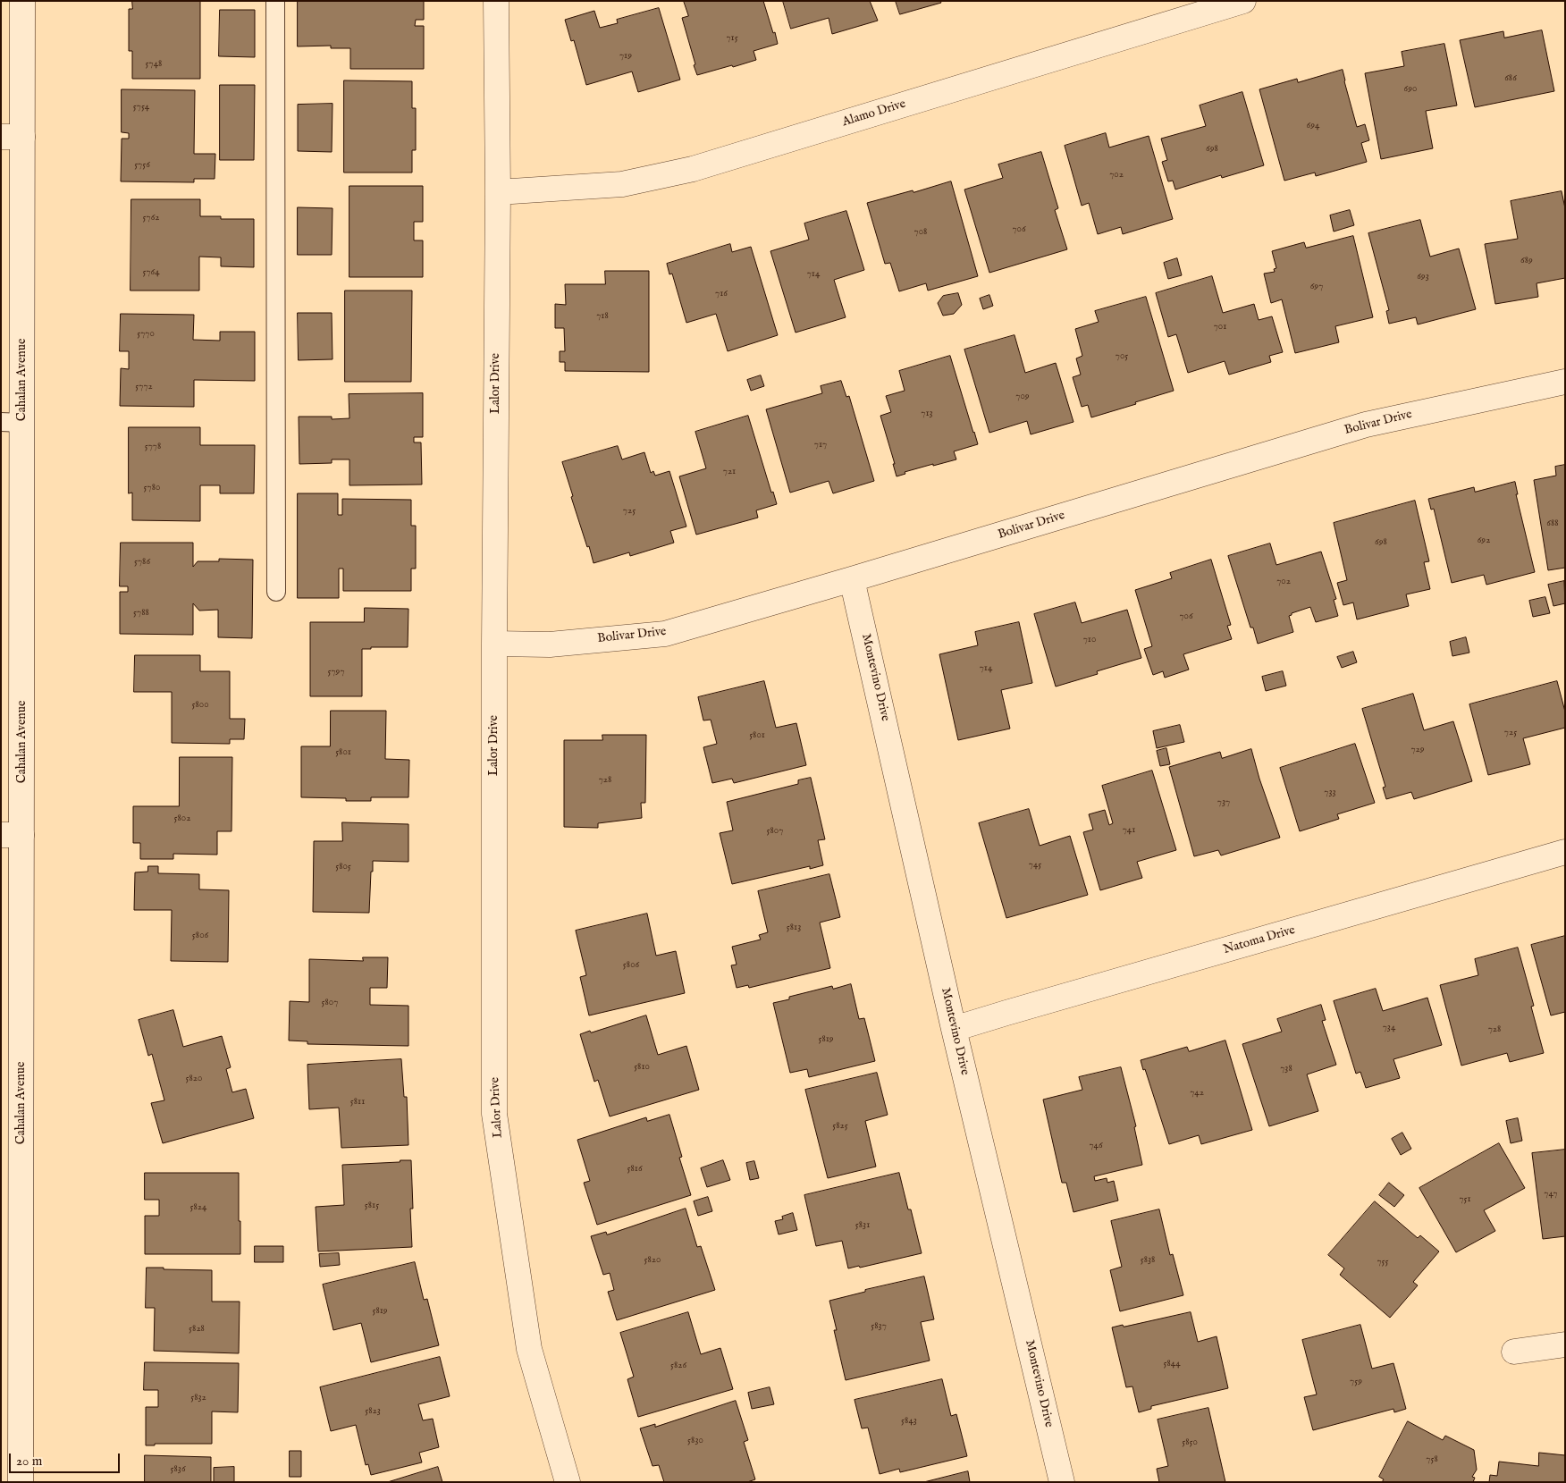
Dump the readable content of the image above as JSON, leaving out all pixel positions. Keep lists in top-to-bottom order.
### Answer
{
  "streets": {
    "street": [
      "Alamo Drive",
      "Cahalan Avenue",
      "Lalor Drive",
      "Bolivar Drive",
      "Montevino Drive",
      "Natoma Drive"
    ]
  },
  "crossings": [
    ["Alamo Drive", "Lalor Drive"],
    ["Lalor Drive", "Bolivar Drive"],
    ["Bolivar Drive", "Montevino Drive"],
    ["Montevino Drive", "Natoma Drive"]
  ],
  "house_numbers": [
    "715",
    "719",
    "5748",
    "686",
    "690",
    "5754",
    "694",
    "698",
    "5756",
    "702",
    "5762",
    "706",
    "708",
    "689",
    "5764",
    "714",
    "693",
    "697",
    "716",
    "718",
    "701",
    "5770",
    "705",
    "5772",
    "709",
    "713",
    "717",
    "5778",
    "721",
    "5780",
    "725",
    "688",
    "692",
    "698",
    "5786",
    "702",
    "5788",
    "706",
    "710",
    "714",
    "5797",
    "5800",
    "725",
    "5801",
    "729",
    "5801",
    "728",
    "733",
    "737",
    "5802",
    "741",
    "5807",
    "745",
    "5805",
    "5813",
    "5806",
    "5806",
    "5807",
    "734",
    "728",
    "5819",
    "5810",
    "738",
    "5820",
    "742",
    "5811",
    "5825",
    "746",
    "5816",
    "747",
    "751",
    "5815",
    "5824",
    "5831",
    "5820",
    "5838",
    "755",
    "5819",
    "5837",
    "5828",
    "5844",
    "5826",
    "759",
    "5832",
    "5823",
    "5843",
    "5830",
    "5850",
    "758",
    "5836"
  ],
  "scale_bar": "20 m"
}
